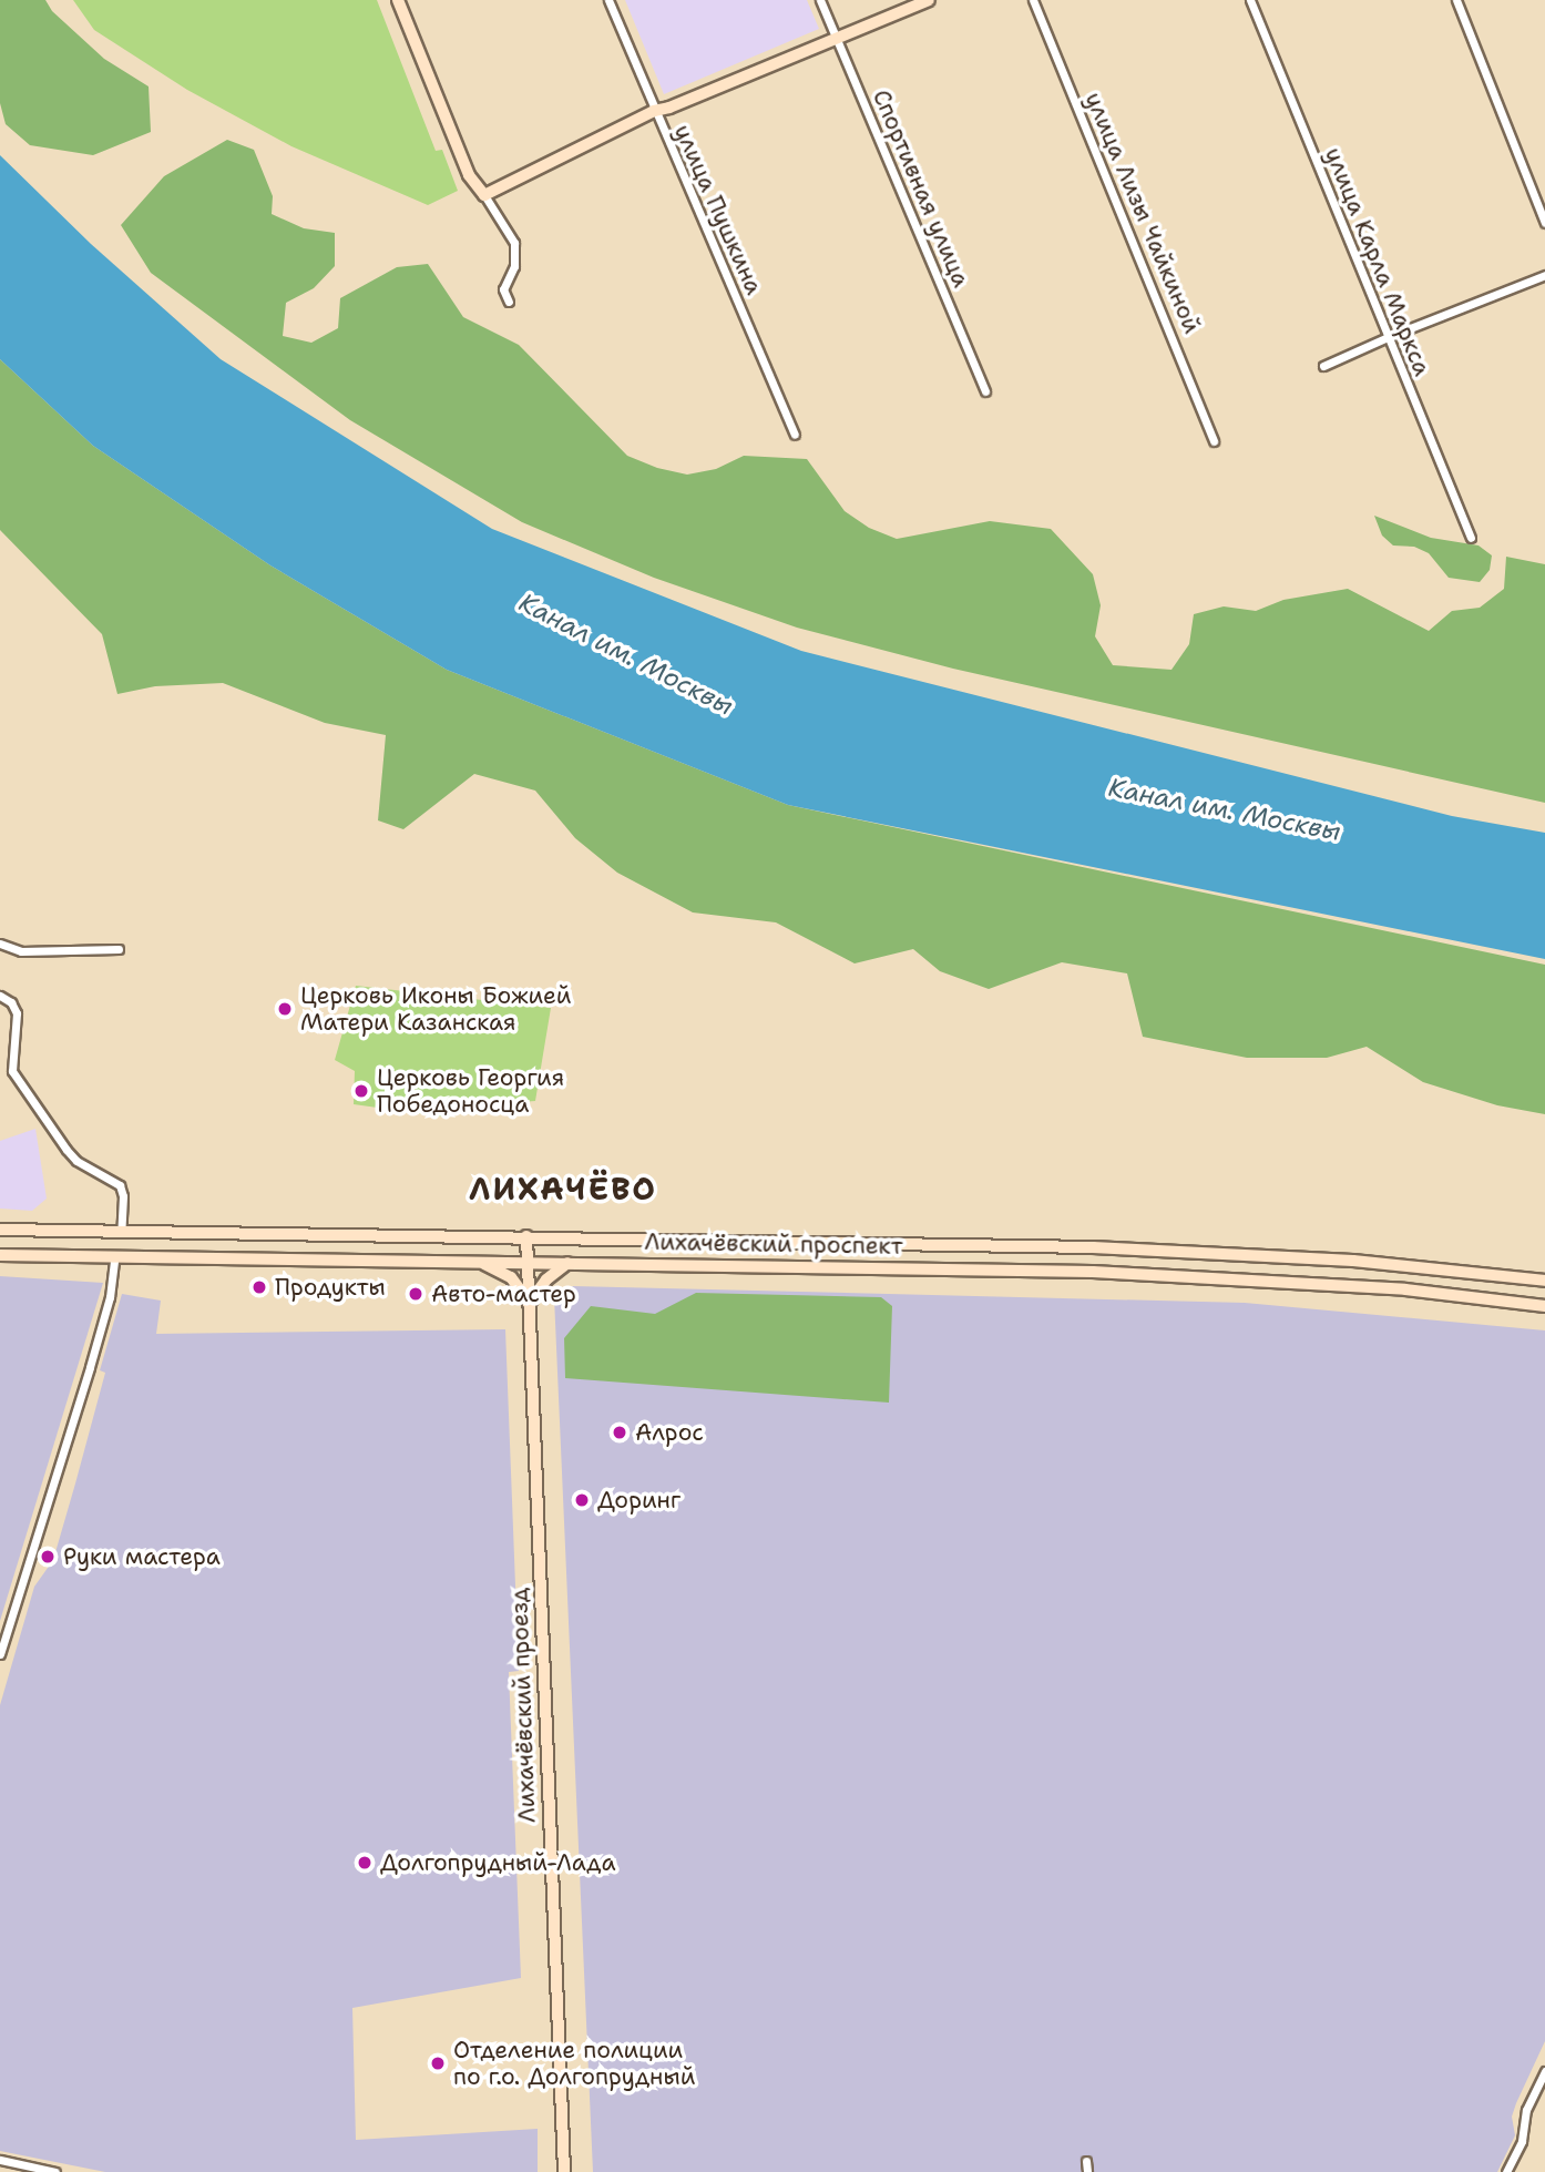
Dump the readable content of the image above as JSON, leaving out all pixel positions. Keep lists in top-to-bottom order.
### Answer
{
  "streets": {
    "main road": ["Лихачёвский проспект", "Лихачёвский проезд"],
    "street": [
      "Спортивная улица",
      "улица Пушкина",
      "улица Лизы Чайкиной",
      "улица Карла Маркса"
    ]
  },
  "crossings": [
    ["Лихачёвский проспект", "Лихачёвский проезд"]
  ],
  "districts": ["ЛИХАЧЁВО"],
  "water": ["Канал им. Москвы"],
  "places": [
    "Церковь Иконы Божией Матери Казанская",
    "Церковь Георгия Победоносца",
    "Продукты",
    "Авто-мастер",
    "Алрос",
    "Доринг",
    "Руки мастера",
    "Долгопрудный-Лада",
    "Отделение полиции по г.о. Долгопрудный"
  ]
}
